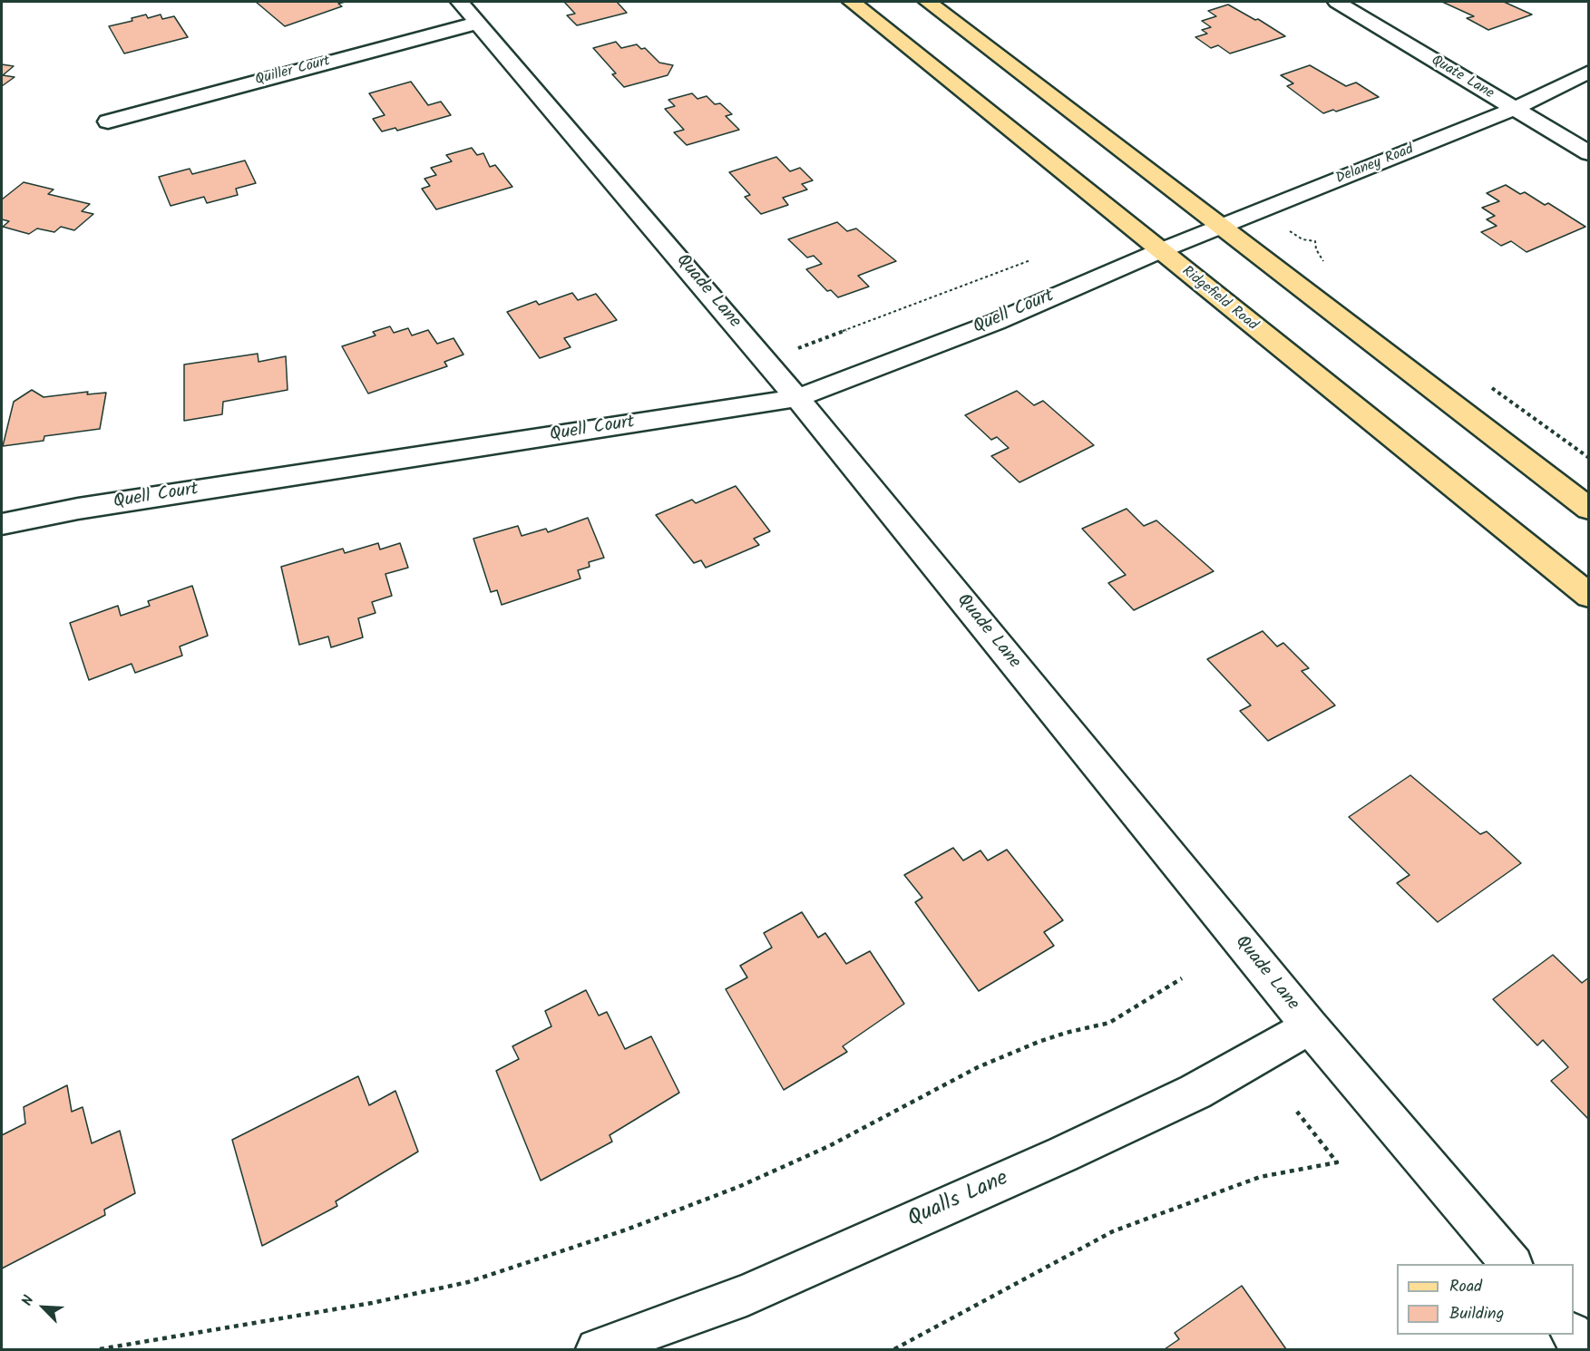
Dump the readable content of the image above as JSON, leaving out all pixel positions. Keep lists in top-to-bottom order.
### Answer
{
  "streets": {
    "main road": ["Ridgefield Road"],
    "street": [
      "Quiller Court",
      "Quate Lane",
      "Delaney Road",
      "Quade Lane",
      "Quell Court",
      "Qualls Lane"
    ]
  },
  "crossings": [
    ["Quiller Court", "Quade Lane"],
    ["Quate Lane", "Delaney Road"],
    ["Delaney Road", "Ridgefield Road"],
    ["Delaney Road", "Quell Court"],
    ["Quade Lane", "Quell Court"],
    ["Quade Lane", "Qualls Lane"],
    ["Ridgefield Road", "Quell Court"]
  ],
  "legend": ["Road", "Building"],
  "north": "top left"
}
